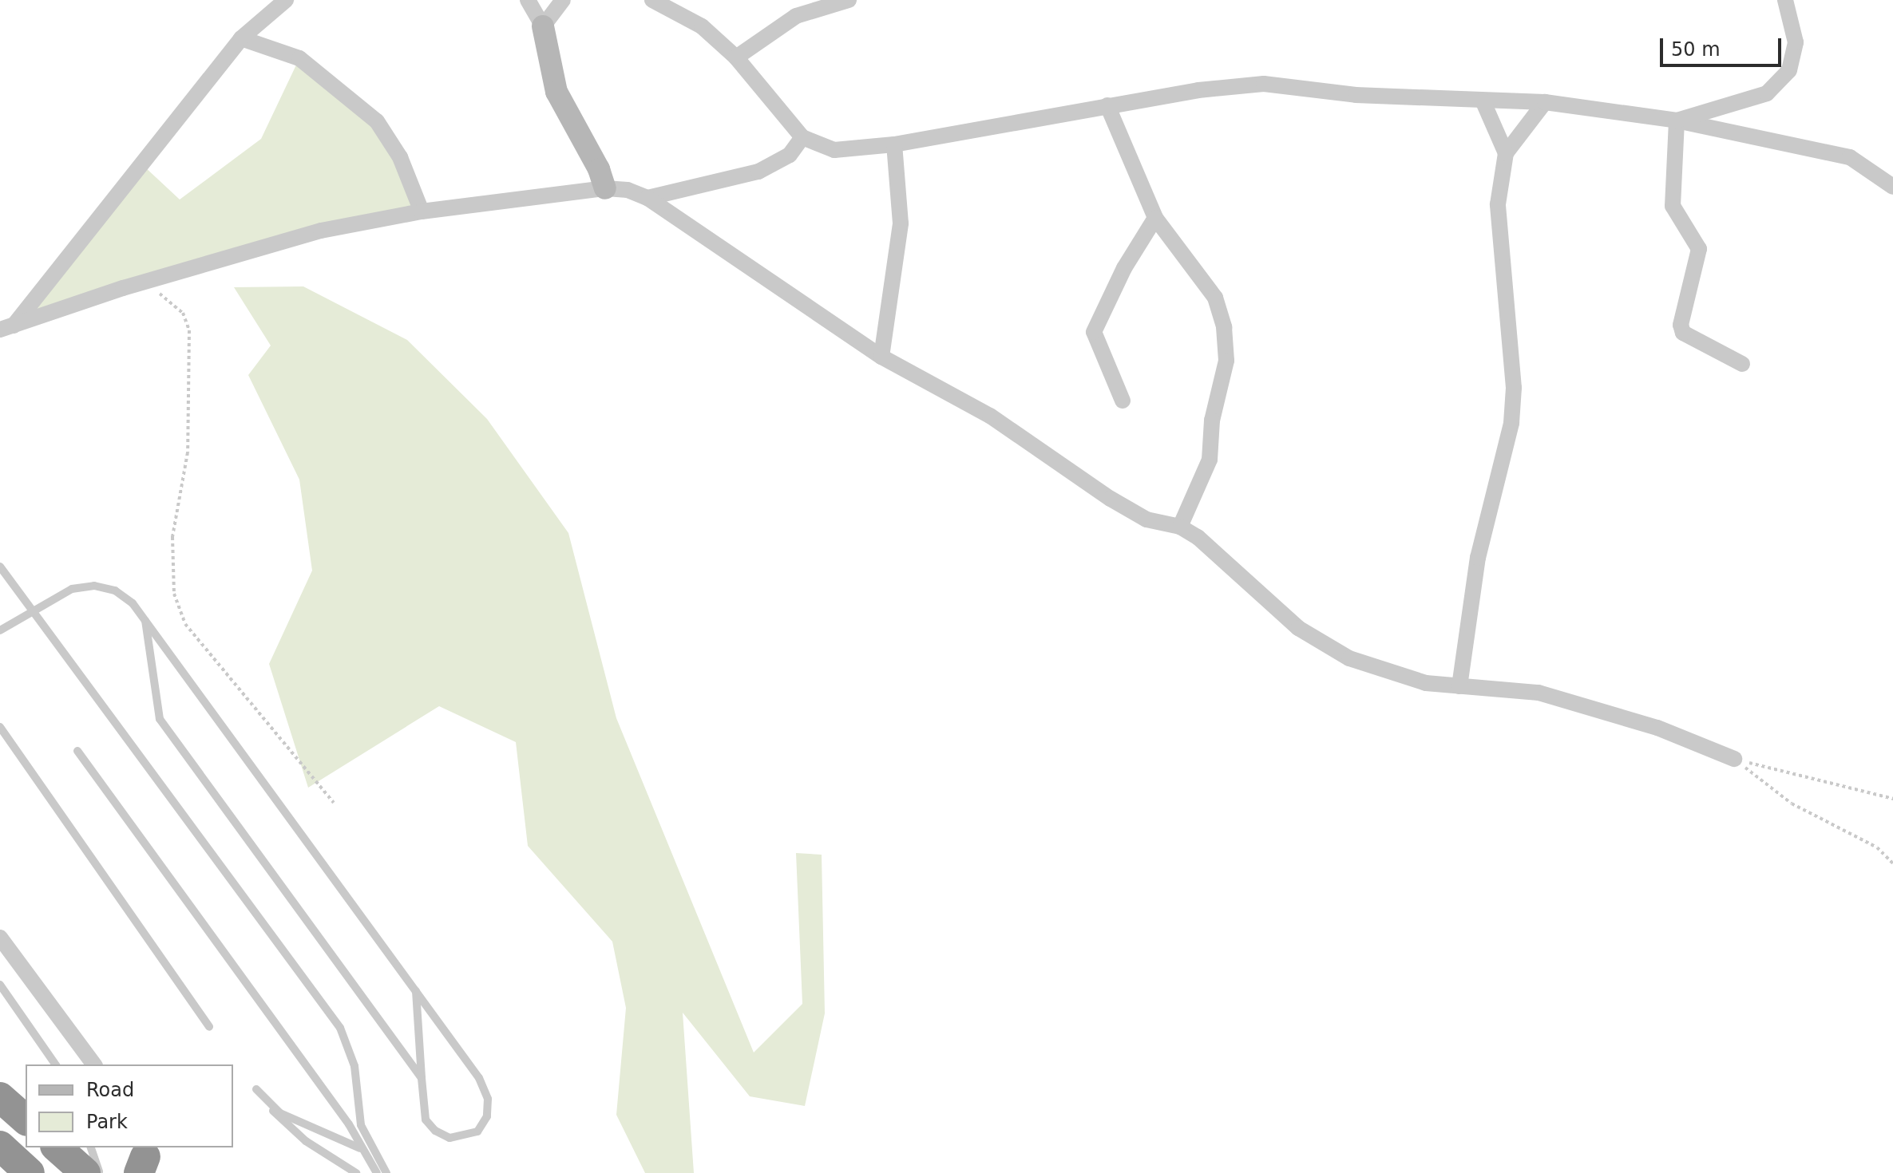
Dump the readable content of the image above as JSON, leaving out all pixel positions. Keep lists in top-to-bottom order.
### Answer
{
  "legend": ["Road", "Park"],
  "scale_bar": "50 m"
}
